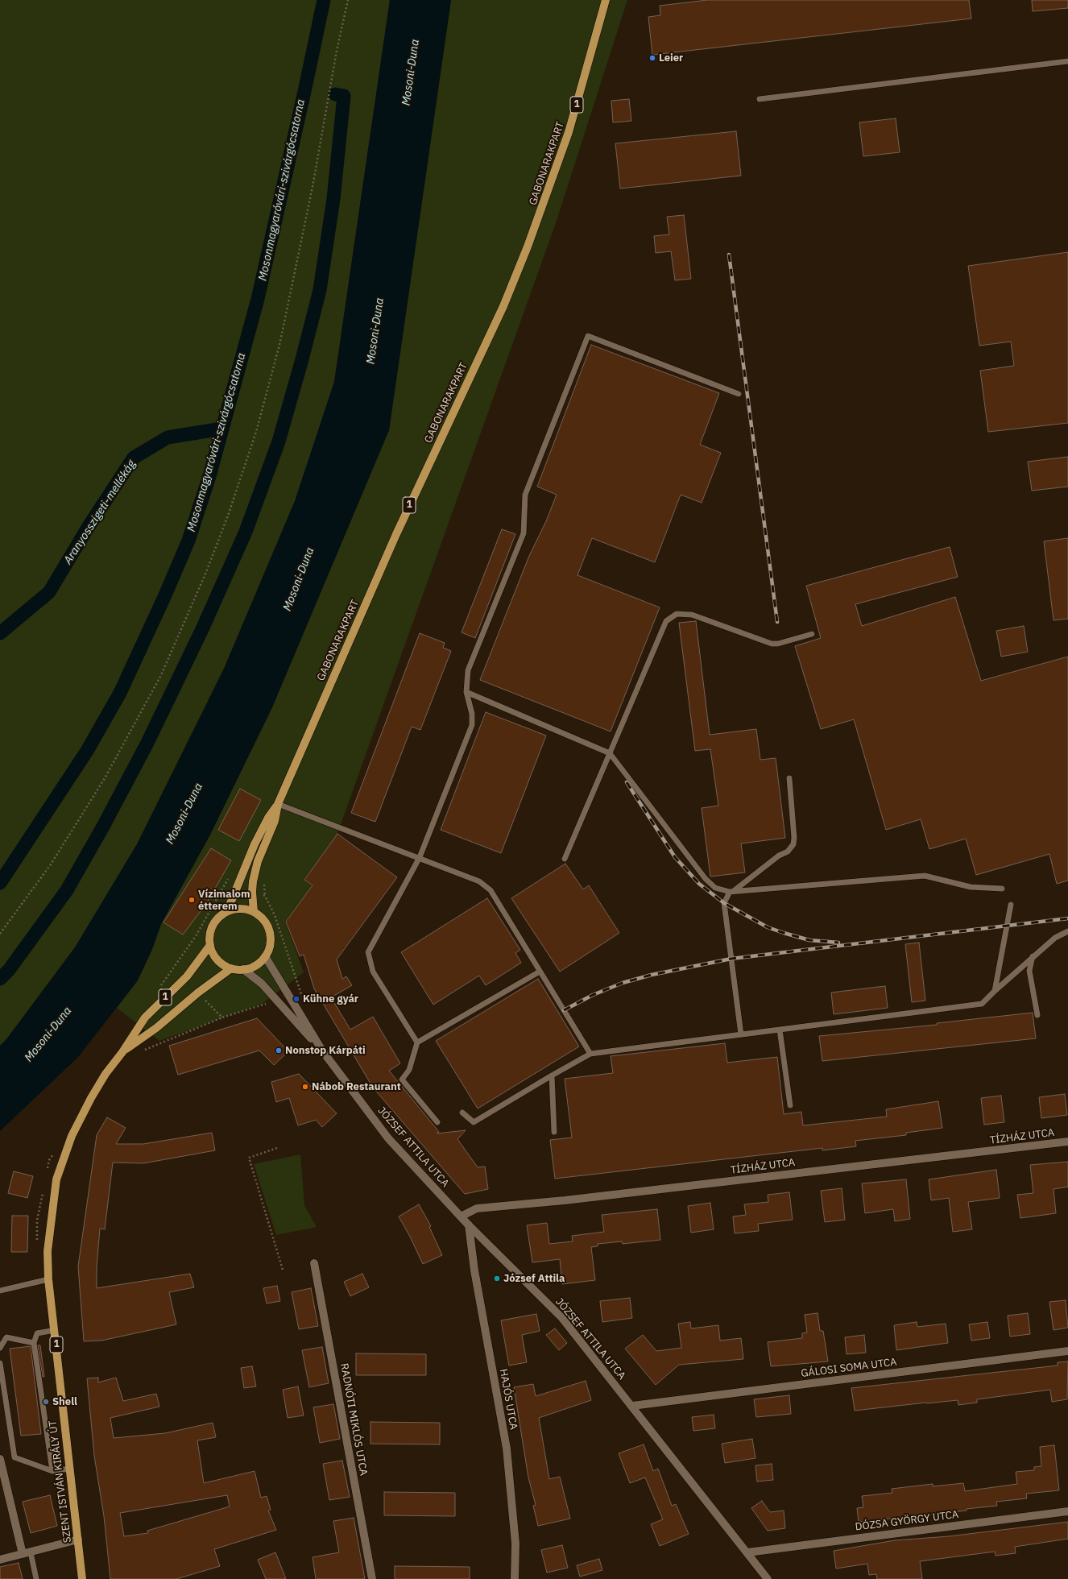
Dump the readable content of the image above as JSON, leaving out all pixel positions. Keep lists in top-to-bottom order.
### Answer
{
  "streets": {
    "main road": ["1", "GABONARAKPART", "SZENT ISTVÁN KIRÁLY ÚT"],
    "street": [
      "TÍZHÁZ UTCA",
      "JÓZSEF ATTILA UTCA",
      "GÁLOSI SOMA UTCA",
      "HAJÓS UTCA",
      "RADNÓTI MIKLÓS UTCA",
      "DÓZSA GYÖRGY UTCA"
    ]
  },
  "crossings": [
    ["1", "GABONARAKPART"],
    ["1", "JÓZSEF ATTILA UTCA"],
    ["1", "SZENT ISTVÁN KIRÁLY ÚT"],
    ["TÍZHÁZ UTCA", "JÓZSEF ATTILA UTCA"],
    ["JÓZSEF ATTILA UTCA", "GÁLOSI SOMA UTCA"],
    ["JÓZSEF ATTILA UTCA", "HAJÓS UTCA"],
    ["JÓZSEF ATTILA UTCA", "SZENT ISTVÁN KIRÁLY ÚT"],
    ["JÓZSEF ATTILA UTCA", "DÓZSA GYÖRGY UTCA"]
  ],
  "water": ["Mosoni-Duna", "Mosonmagyaróvári-szivárgócsatorna", "Aranyosszigeti-mellékág"],
  "places": [
    "Leier",
    "Vízimalom étterem",
    "Kühne gyár",
    "Nonstop Kárpáti",
    "Nábob Restaurant",
    "József Attila",
    "Shell"
  ]
}
